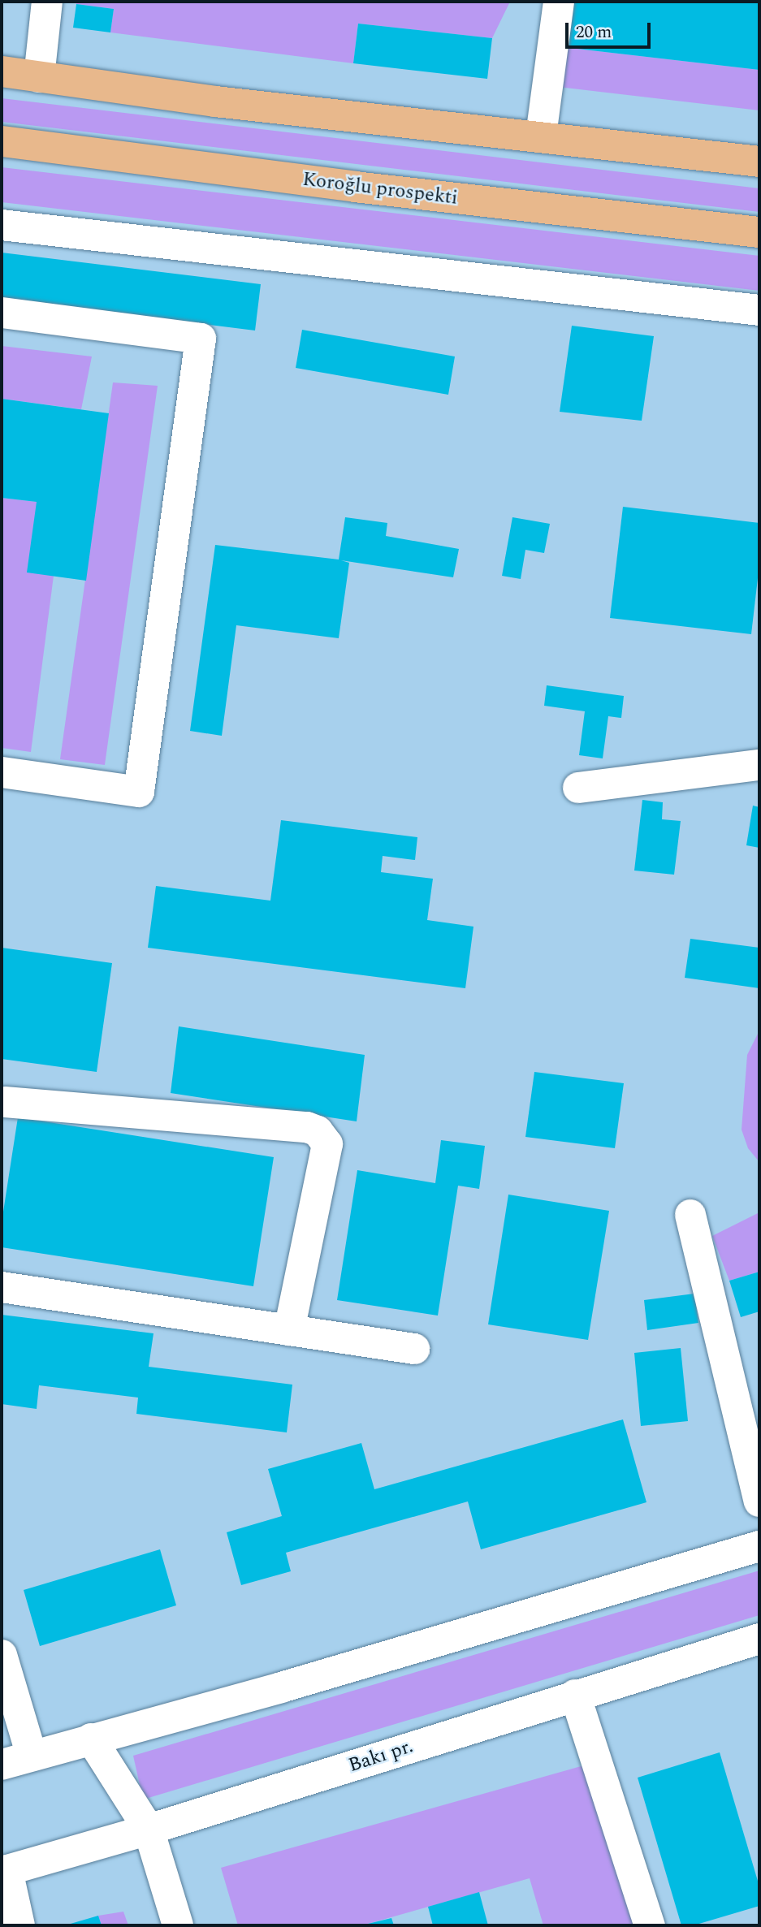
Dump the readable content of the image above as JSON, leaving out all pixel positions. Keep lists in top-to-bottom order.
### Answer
{
  "streets": {
    "main road": ["Koroğlu prospekti"],
    "street": ["Bakı pr."]
  },
  "scale_bar": "20 m"
}
